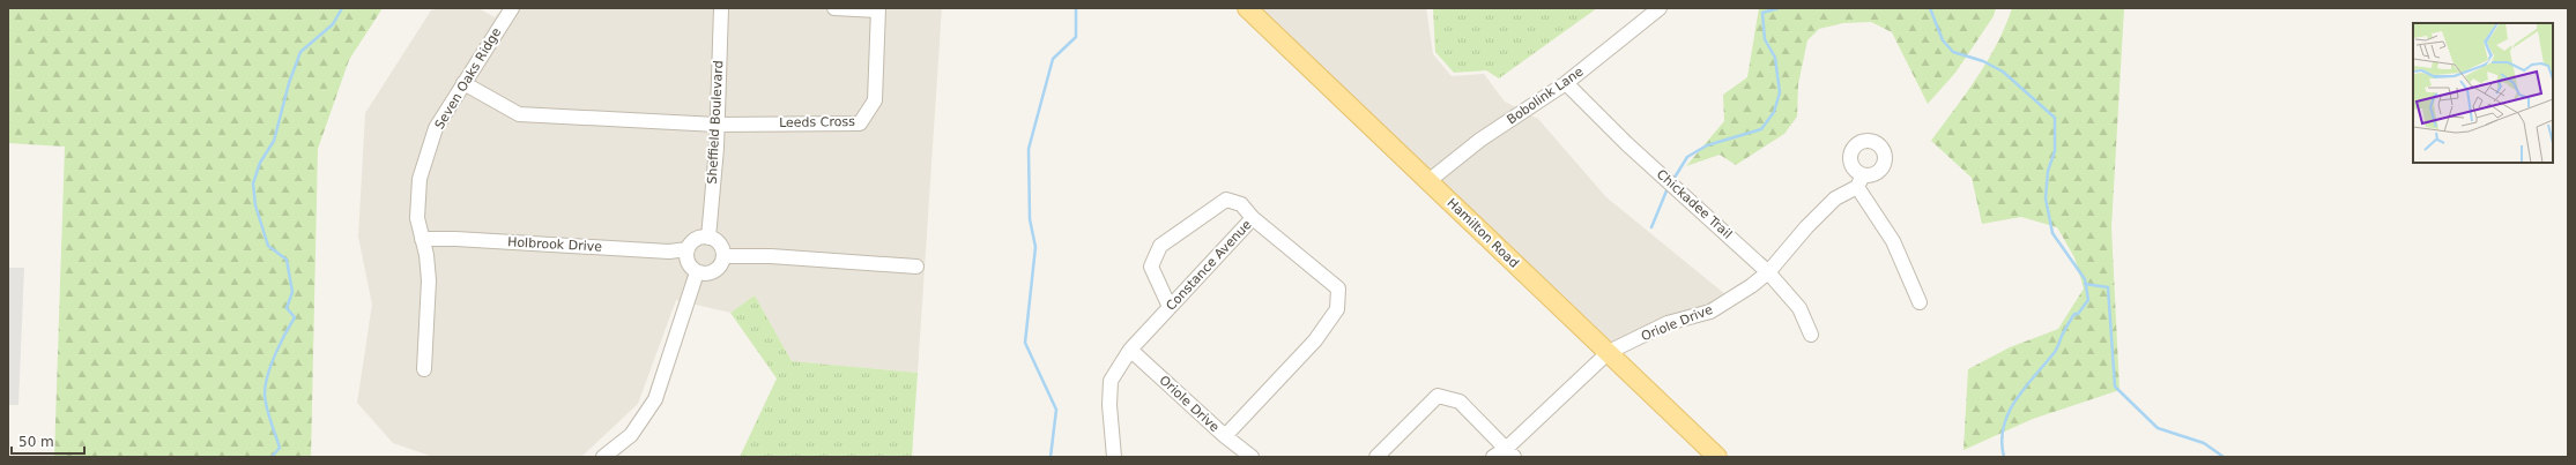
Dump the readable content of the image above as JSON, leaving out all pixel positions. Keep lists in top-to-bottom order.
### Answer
{
  "streets": {
    "main road": ["Hamilton Road"],
    "street": [
      "Seven Oaks Ridge",
      "Bobolink Lane",
      "Sheffield Boulevard",
      "Leeds Cross",
      "Chickadee Trail",
      "Holbrook Drive",
      "Constance Avenue",
      "Oriole Drive"
    ]
  },
  "crossings": [
    ["Seven Oaks Ridge", "Holbrook Drive"],
    ["Bobolink Lane", "Chickadee Trail"],
    ["Bobolink Lane", "Hamilton Road"],
    ["Sheffield Boulevard", "Leeds Cross"],
    ["Sheffield Boulevard", "Holbrook Drive"],
    ["Chickadee Trail", "Oriole Drive"],
    ["Hamilton Road", "Oriole Drive"],
    ["Constance Avenue", "Oriole Drive"]
  ],
  "scale_bar": "50 m"
}
